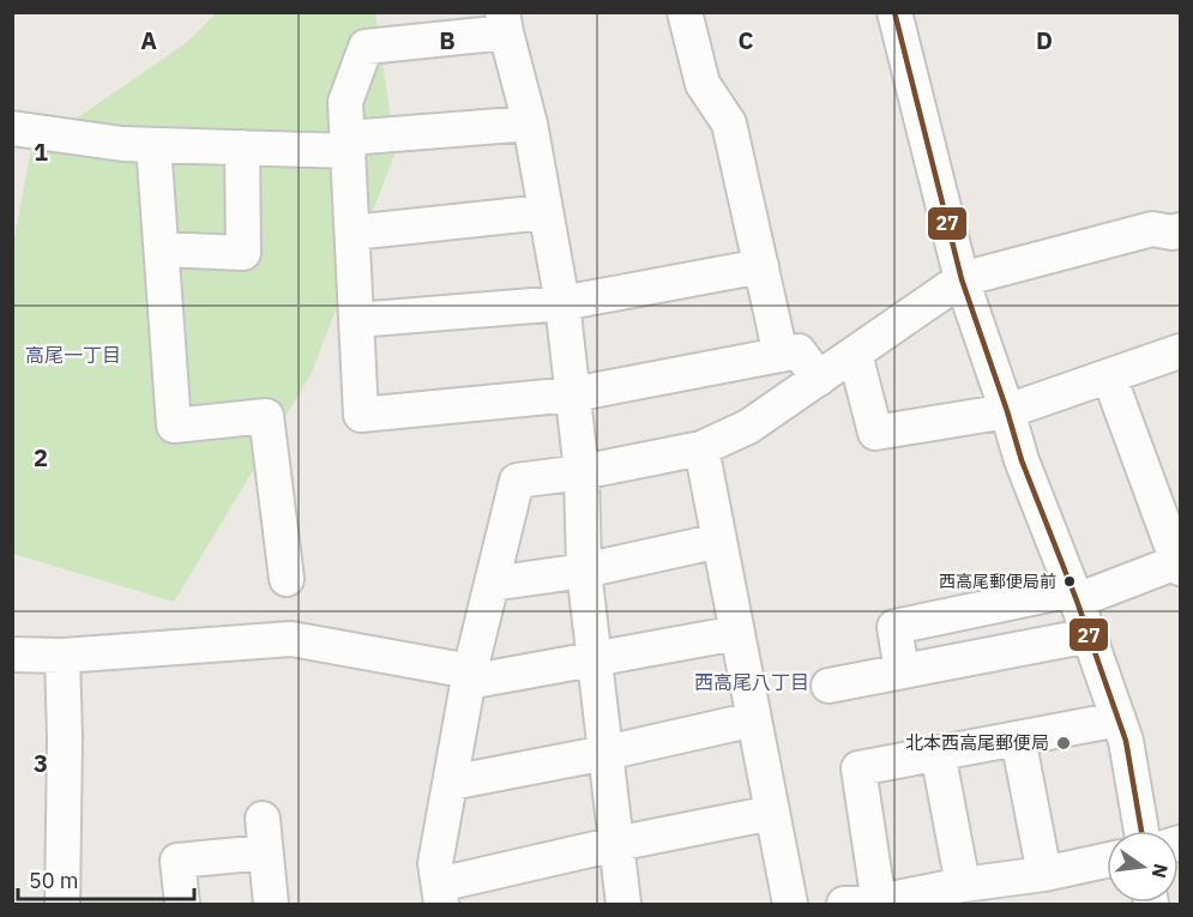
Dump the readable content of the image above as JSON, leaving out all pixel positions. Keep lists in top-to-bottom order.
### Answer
{
  "districts": ["高尾一丁目", "西高尾八丁目"],
  "places": ["西高尾郵便局前", "北本西高尾郵便局"],
  "lines": ["transit line 27"],
  "scale_bar": "50 m",
  "north": "right",
  "grid": {
    "columns": [
      "A",
      "B",
      "C",
      "D"
    ],
    "rows": ["1", "2", "3"]
  }
}
